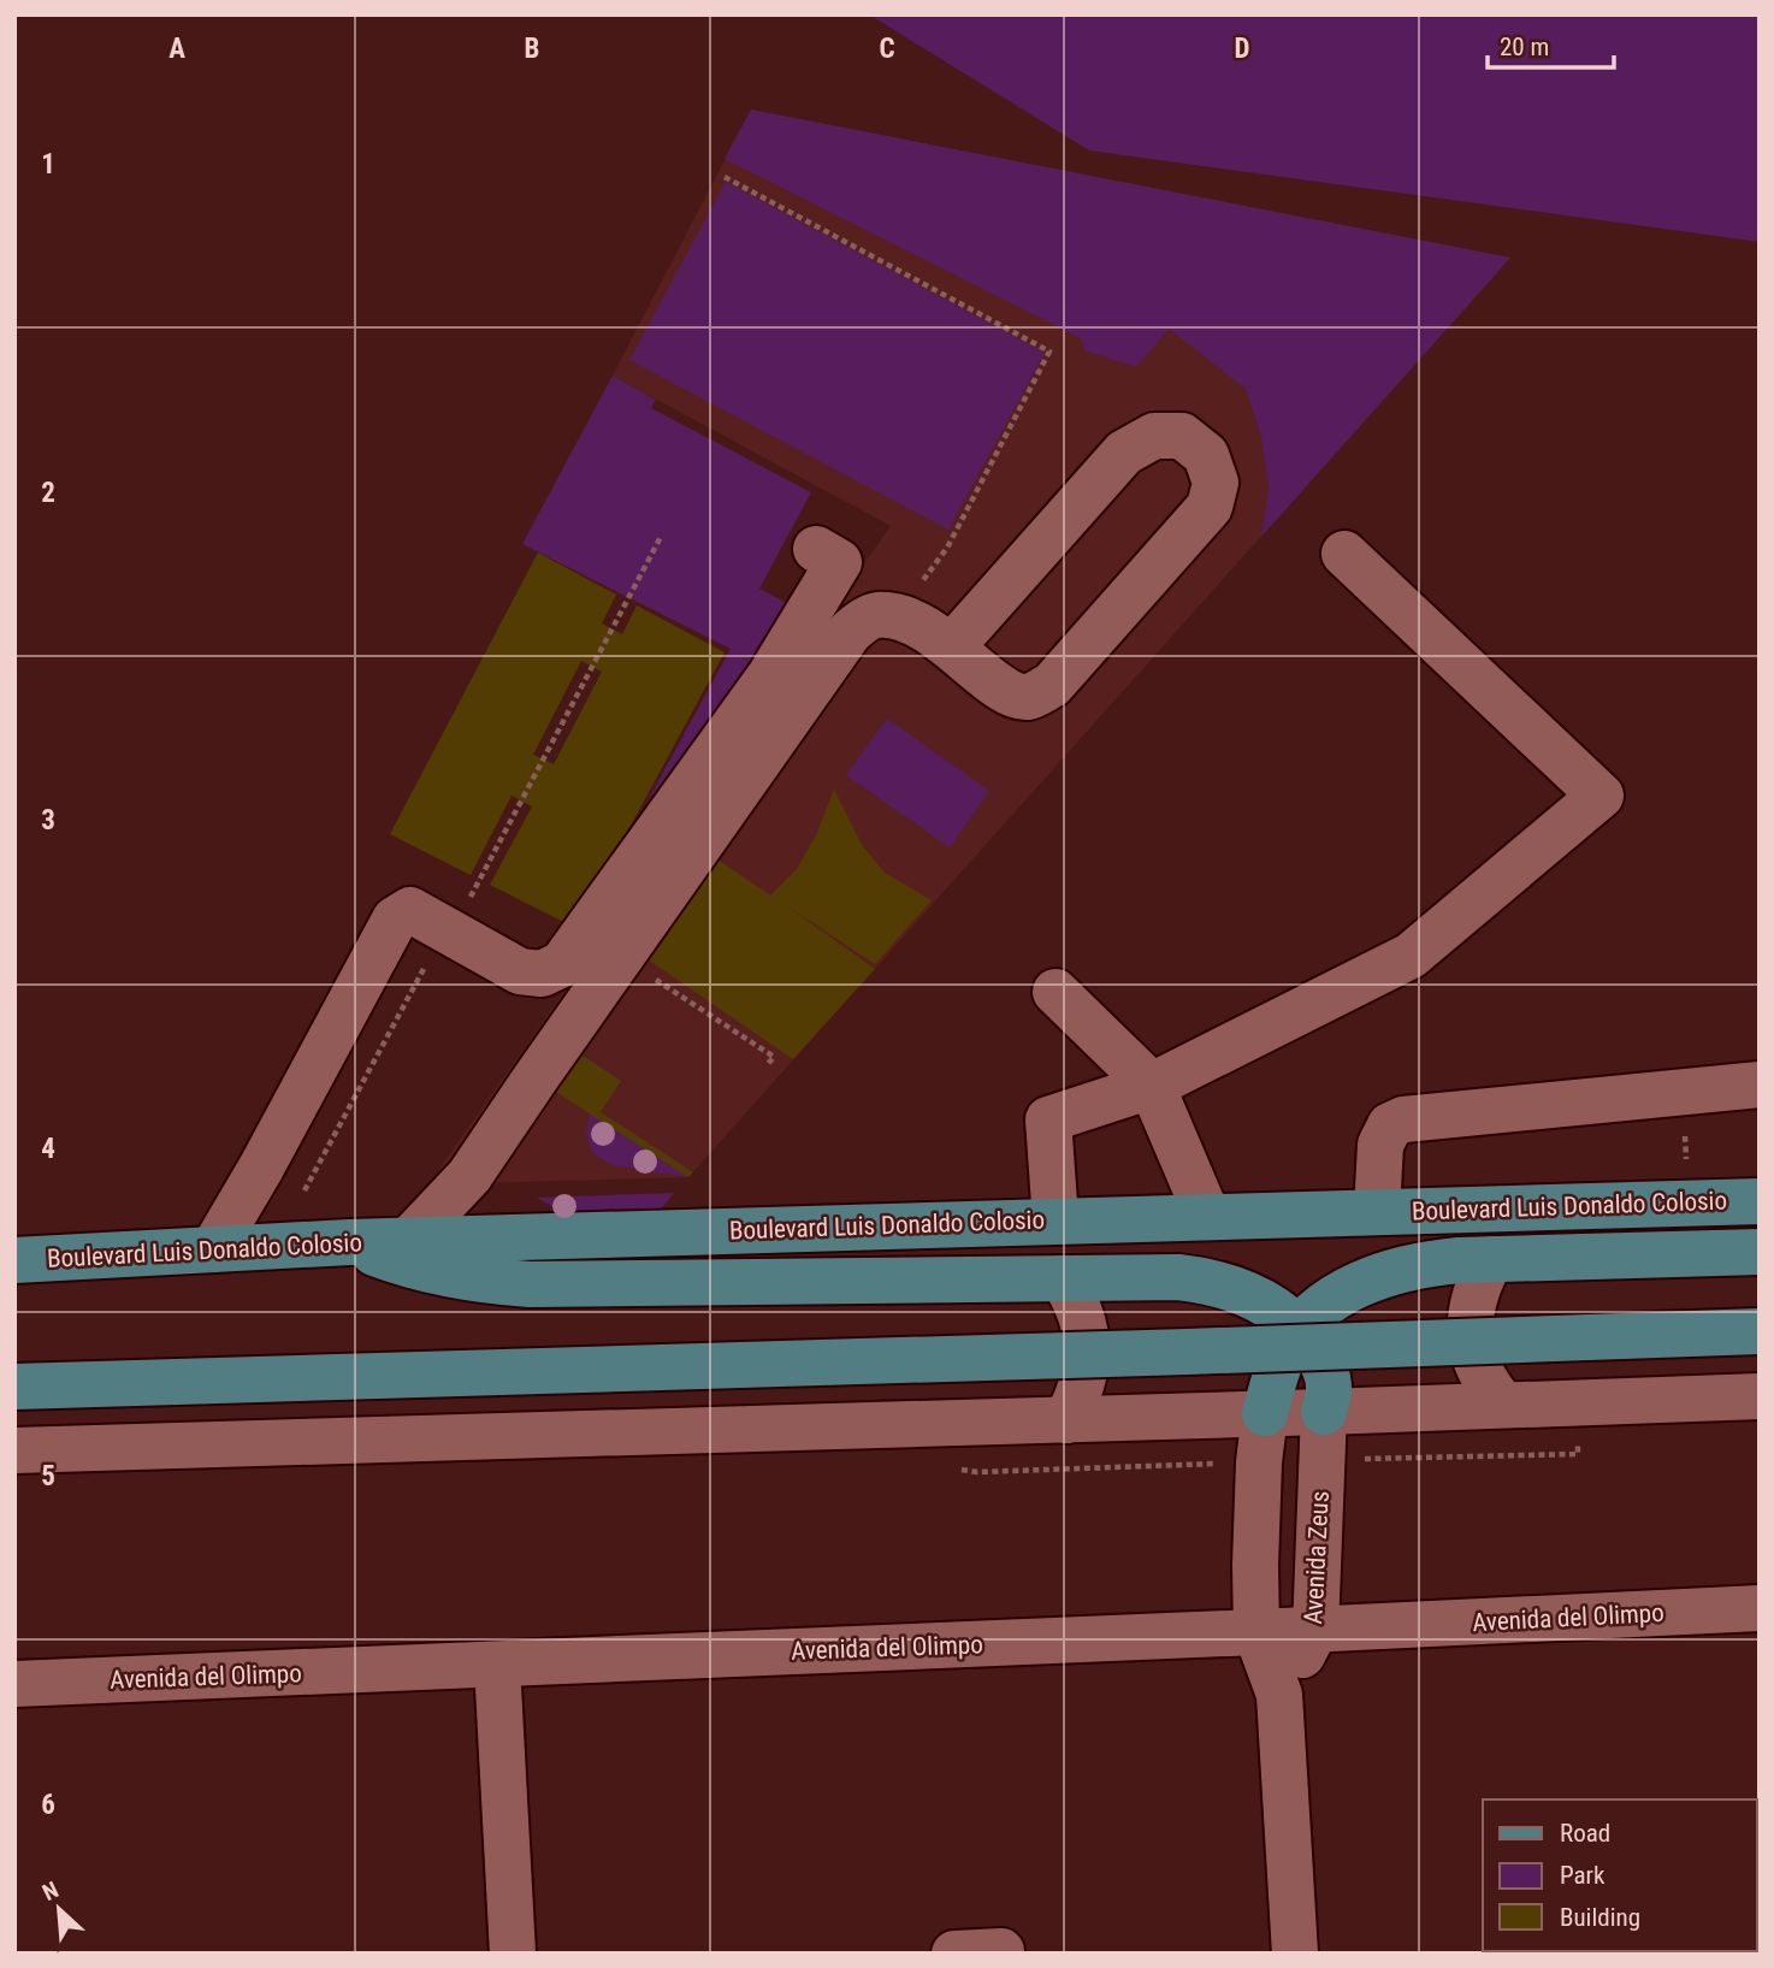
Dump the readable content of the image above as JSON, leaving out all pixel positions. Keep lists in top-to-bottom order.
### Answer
{
  "streets": {
    "main road": ["Boulevard Luis Donaldo Colosio"],
    "street": ["Avenida Zeus", "Avenida del Olimpo"]
  },
  "crossings": [
    ["Avenida Zeus", "Avenida del Olimpo"]
  ],
  "legend": ["Road", "Park", "Building"],
  "scale_bar": "20 m",
  "north": "top left",
  "grid": {
    "columns": [
      "A",
      "B",
      "C",
      "D"
    ],
    "rows": [
      "1",
      "2",
      "3",
      "4",
      "5",
      "6"
    ]
  }
}
